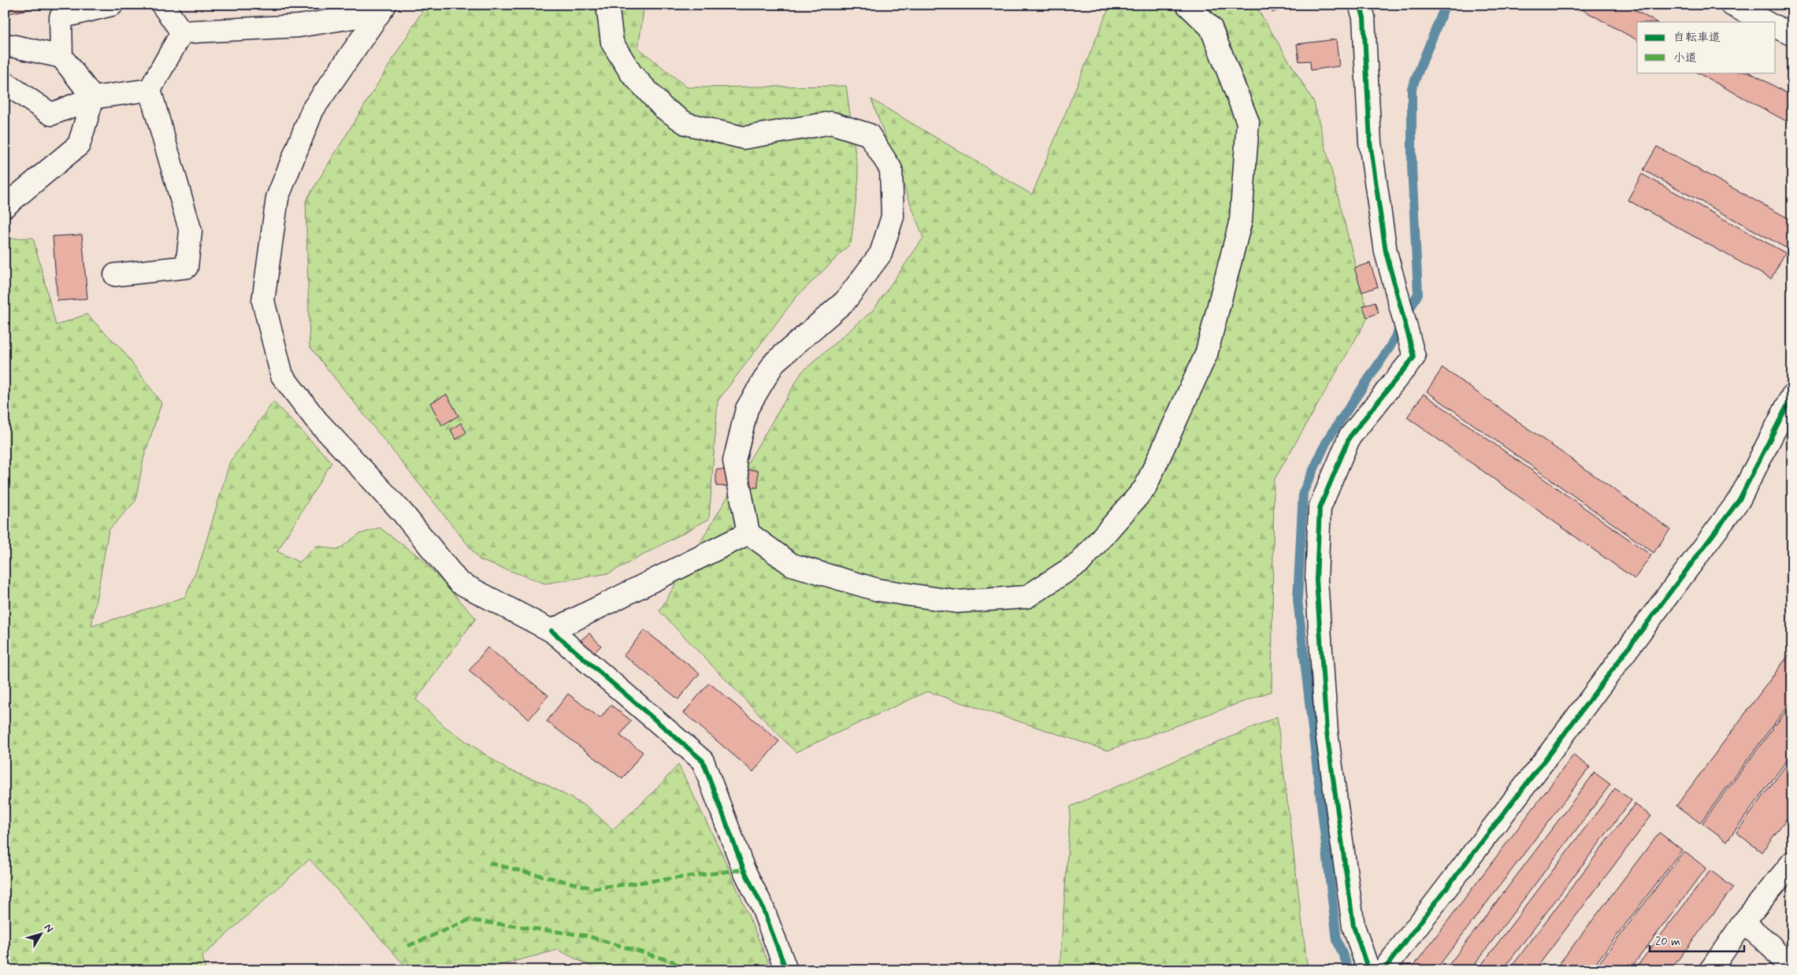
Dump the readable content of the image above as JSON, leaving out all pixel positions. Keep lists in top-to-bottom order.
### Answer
{
  "legend": ["自転車道", "小道"],
  "scale_bar": "20 m",
  "north": "top right"
}
